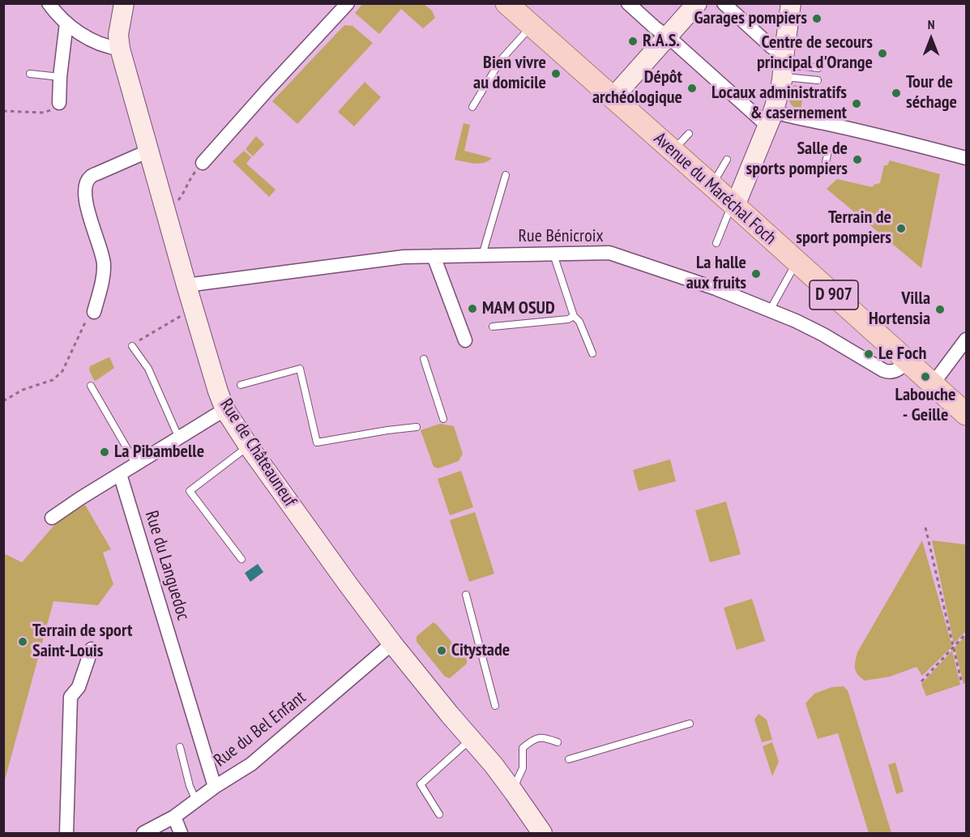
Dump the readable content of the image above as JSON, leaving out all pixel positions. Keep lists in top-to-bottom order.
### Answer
{
  "streets": {
    "main road": ["Avenue du Maréchal Foch", "D 907", "Rue de Châteauneuf"],
    "street": ["Rue Bénicroix", "Rue du Languedoc", "Rue du Bel Enfant"]
  },
  "crossings": [
    ["Avenue du Maréchal Foch", "Rue Bénicroix"],
    ["Rue Bénicroix", "Rue de Châteauneuf"],
    ["Rue de Châteauneuf", "Rue du Bel Enfant"],
    ["Rue du Languedoc", "Rue du Bel Enfant"]
  ],
  "places": [
    "Garages pompiers",
    "R.A.S.",
    "Centre de secours principal d'Orange",
    "Bien vivre au domicile",
    "Dépôt archéologique",
    "Tour de séchage",
    "Locaux administratifs & casernement",
    "Salle de sports pompiers",
    "Terrain de sport pompiers",
    "La halle aux fruits",
    "MAM OSUD",
    "Villa Hortensia",
    "Le Foch",
    "Labouche - Geille",
    "La Pibambelle",
    "Terrain de sport Saint-Louis",
    "Citystade"
  ],
  "north": "top"
}
